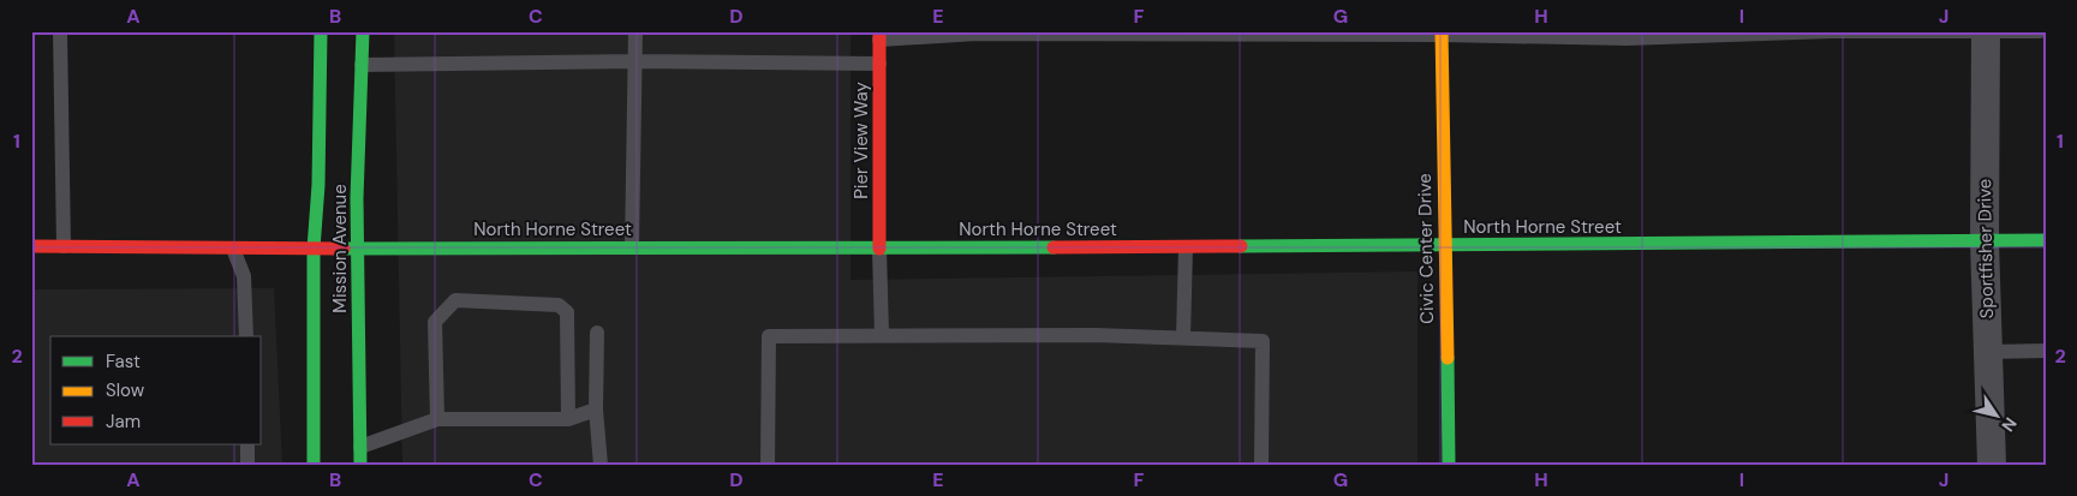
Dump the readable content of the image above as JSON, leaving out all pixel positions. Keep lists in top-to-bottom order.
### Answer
{
  "streets": {
    "street": [
      "Pier View Way",
      "North Horne Street",
      "Mission Avenue",
      "Civic Center Drive",
      "Sportfisher Drive"
    ]
  },
  "crossings": [
    ["Pier View Way", "North Horne Street"],
    ["North Horne Street", "Mission Avenue"],
    ["North Horne Street", "Civic Center Drive"],
    ["North Horne Street", "Sportfisher Drive"]
  ],
  "legend": ["Fast", "Slow", "Jam"],
  "north": "bottom right",
  "grid": {
    "columns": [
      "A",
      "B",
      "C",
      "D",
      "E",
      "F",
      "G",
      "H",
      "I",
      "J"
    ],
    "rows": ["1", "2"]
  }
}
